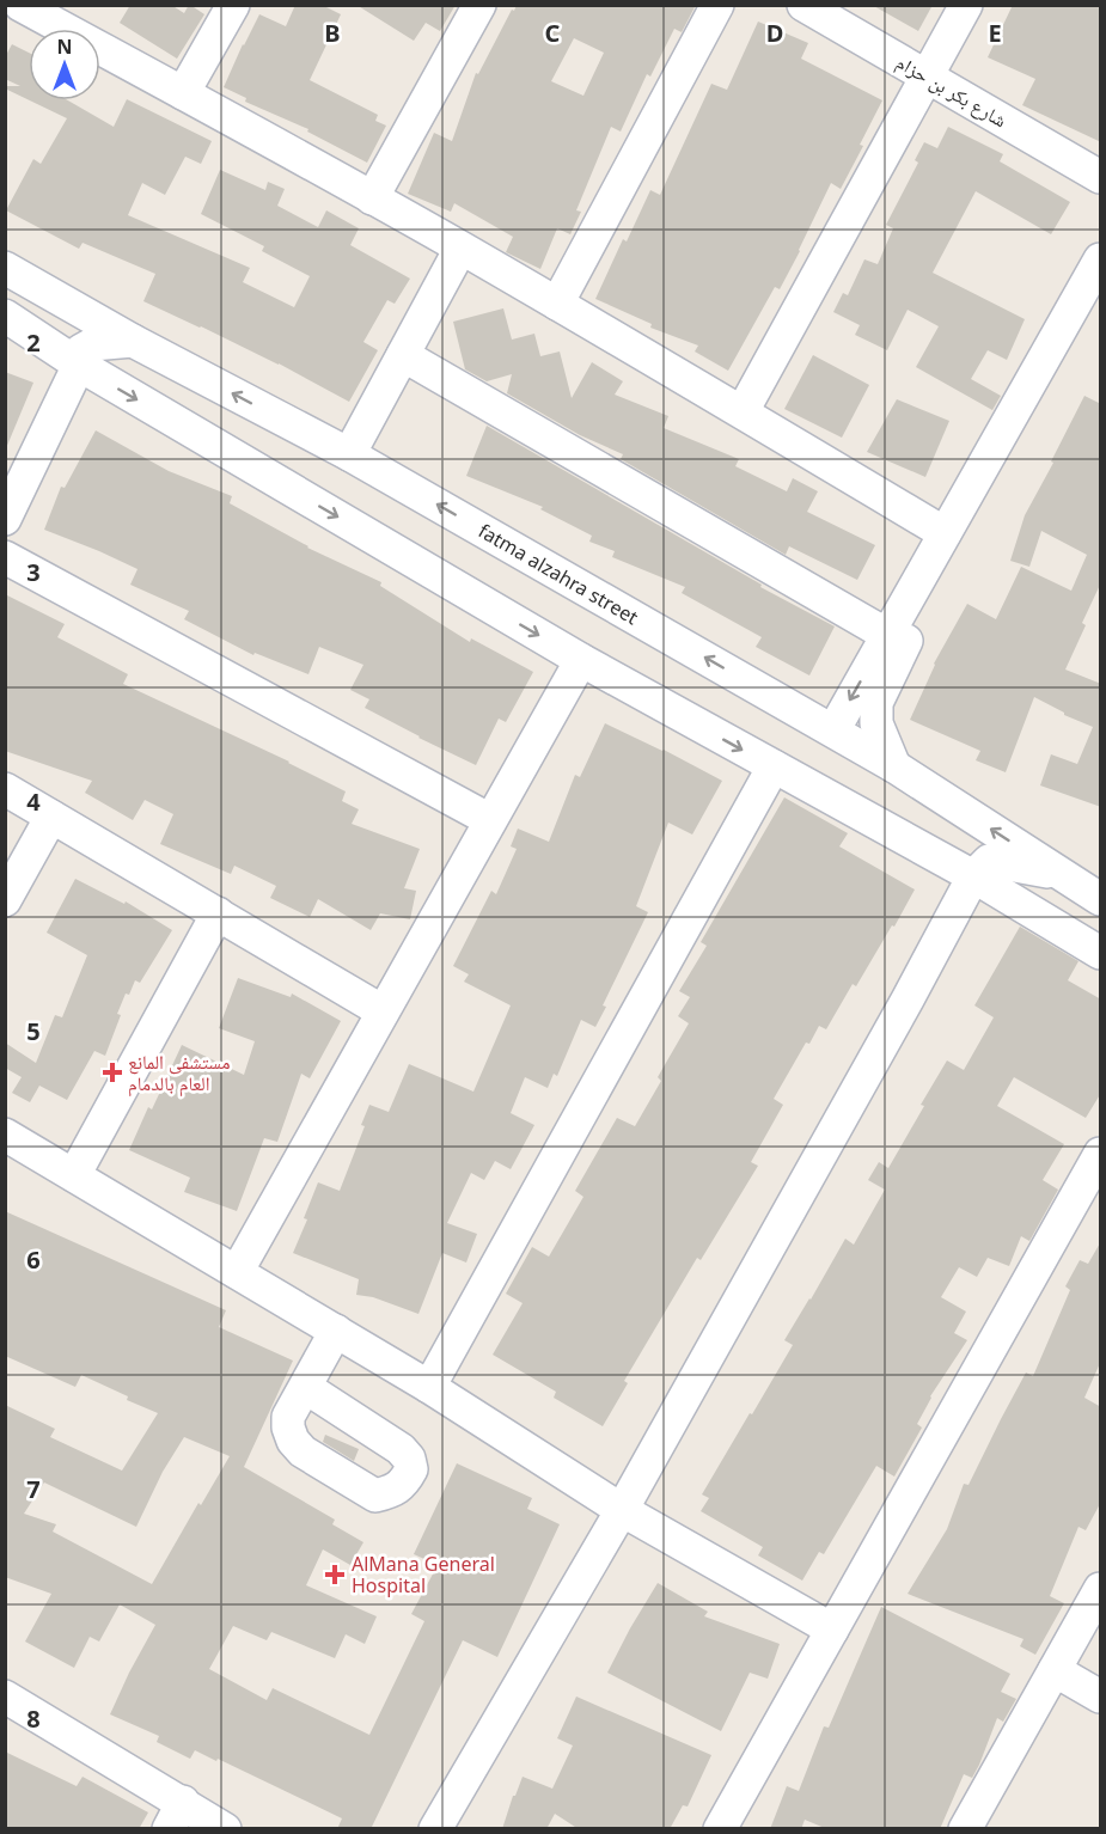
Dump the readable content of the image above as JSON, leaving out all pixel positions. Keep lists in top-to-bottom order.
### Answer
{
  "streets": {
    "street": ["شارع بكر بن حزام", "fatma alzahra street"]
  },
  "places": {
    "health": ["مستشفى المانع العام بالدمام", "AlMana General Hospital"]
  },
  "north": "top",
  "grid": {
    "columns": [
      "B",
      "C",
      "D",
      "E"
    ],
    "rows": [
      "2",
      "3",
      "4",
      "5",
      "6",
      "7",
      "8"
    ]
  }
}
